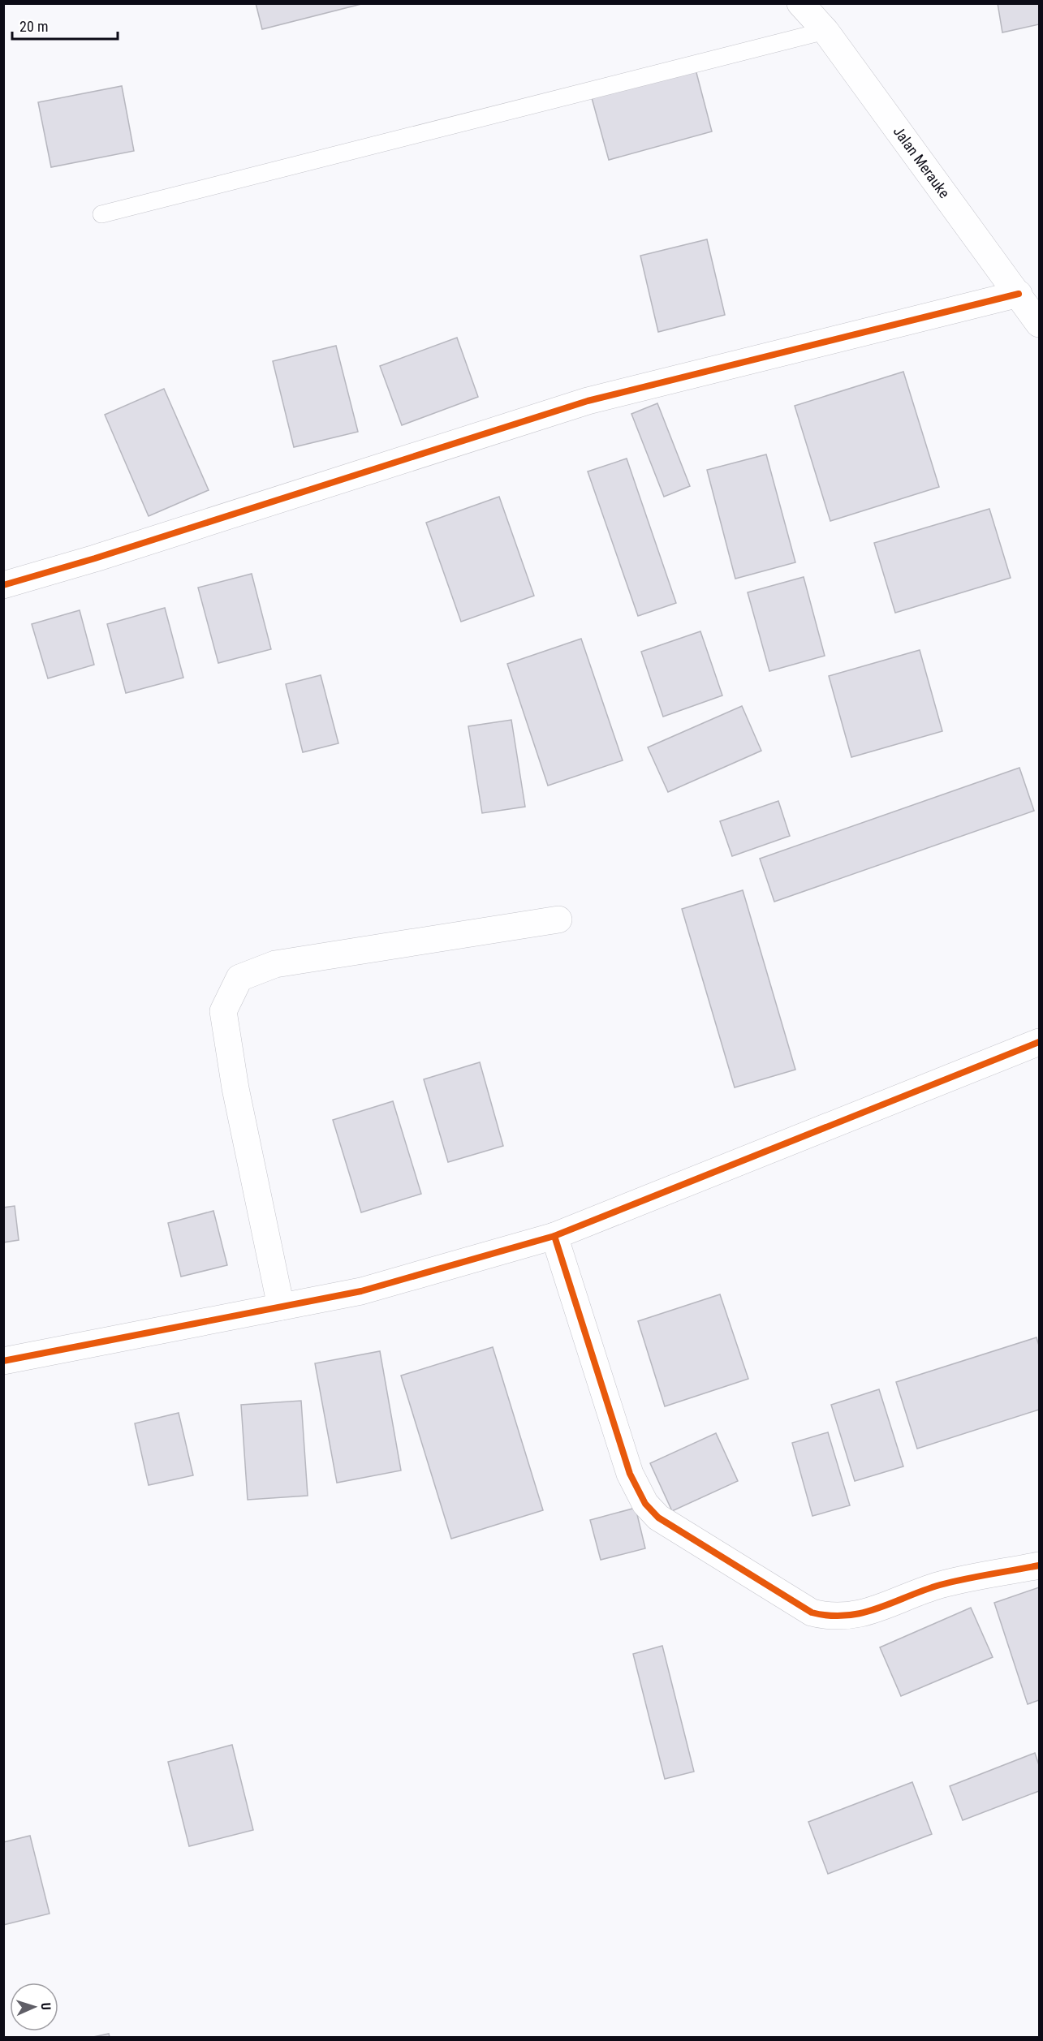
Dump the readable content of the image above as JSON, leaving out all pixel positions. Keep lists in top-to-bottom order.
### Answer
{
  "streets": {
    "street": ["Jalan Merauke"]
  },
  "scale_bar": "20 m",
  "north": "right"
}
